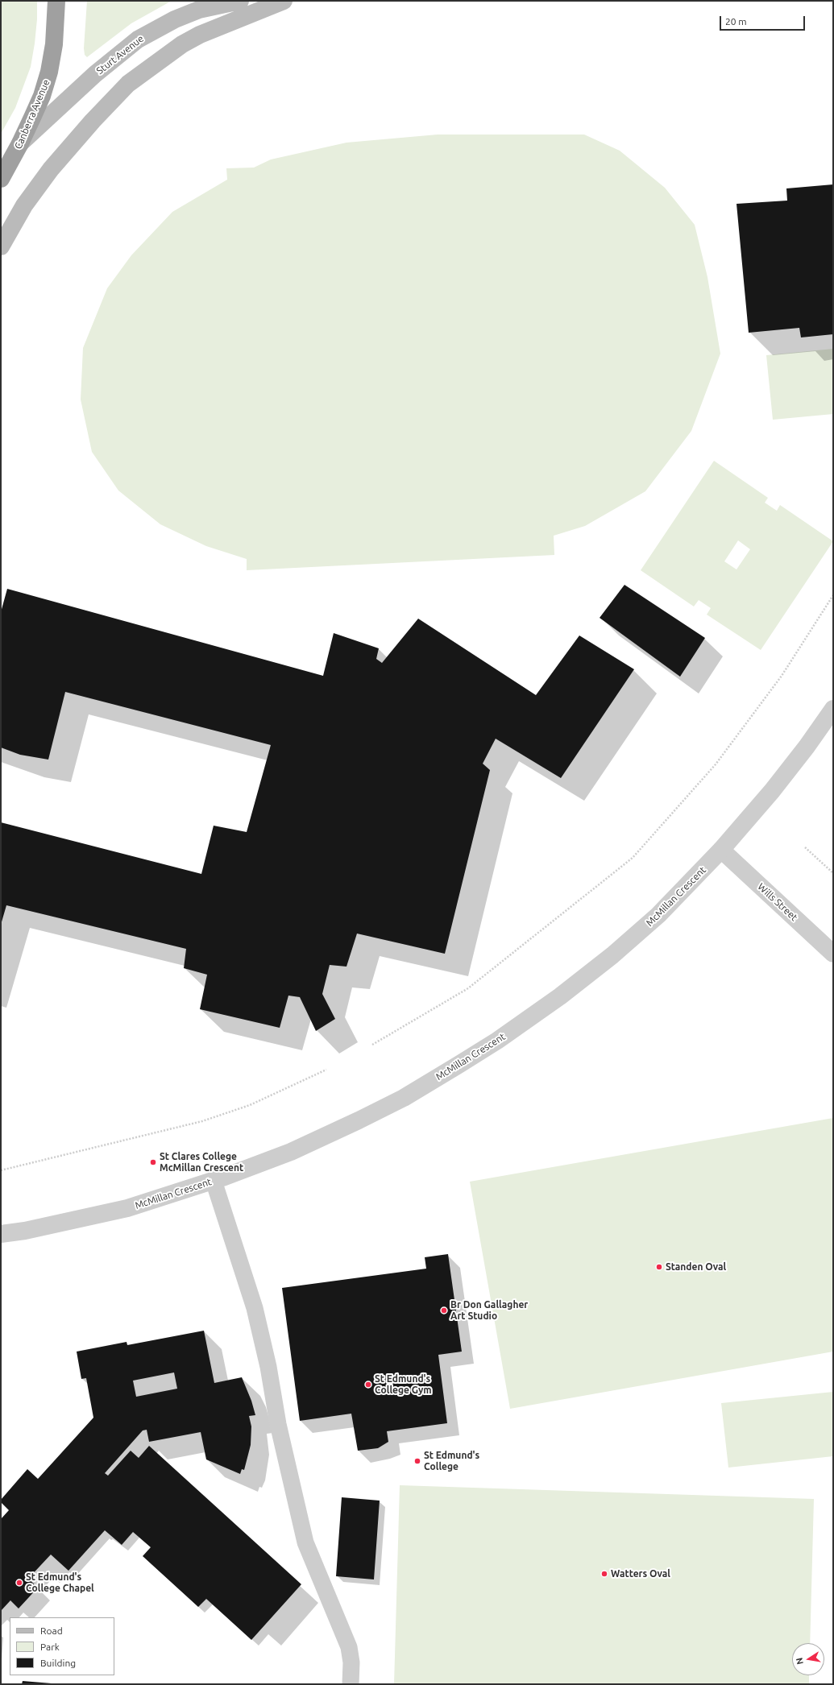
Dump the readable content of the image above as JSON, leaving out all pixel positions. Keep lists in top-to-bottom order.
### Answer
{
  "streets": {
    "highway": ["Canberra Avenue"],
    "main road": ["Sturt Avenue"],
    "street": ["McMillan Crescent", "Wills Street"]
  },
  "crossings": [
    ["Sturt Avenue", "Canberra Avenue"],
    ["McMillan Crescent", "Wills Street"]
  ],
  "places": [
    "St Clares College McMillan Crescent",
    "Standen Oval",
    "Br Don Gallagher Art Studio",
    "St Edmund's College Gym",
    "St Edmund's College",
    "Watters Oval",
    "St Edmund's College Chapel"
  ],
  "legend": ["Road", "Park", "Building"],
  "scale_bar": "20 m",
  "north": "left"
}
